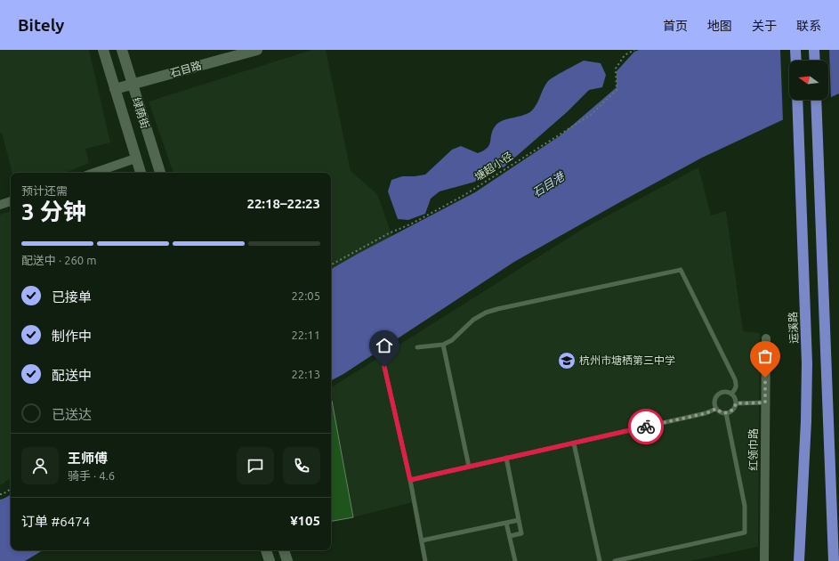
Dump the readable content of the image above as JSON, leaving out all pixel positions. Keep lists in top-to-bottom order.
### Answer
{
  "streets": {
    "highway": ["运溪路"],
    "main road": ["石目路", "绿荫街"],
    "street": ["红领巾路"],
    "path": ["塘超小径"]
  },
  "crossings": [
    ["石目路", "绿荫街"]
  ],
  "water": ["石目港"],
  "places": {
    "school or university": ["杭州市塘栖第三中学"]
  },
  "north": "left",
  "page": {
    "header": "Bitely",
    "nav": [
      "首页",
      "地图",
      "关于",
      "联系"
    ],
    "heading": ["3 分钟", "预计还需", "22:18–22:23"],
    "panel": [
      "王师傅",
      "骑手 · 4.6",
      "订单 #6474",
      "¥105"
    ],
    "bar": "配送中 · 260 m",
    "list": [
      ["已接单", "22:05"],
      ["制作中", "22:11"],
      ["配送中", "22:13"],
      "已送达"
    ]
  }
}
